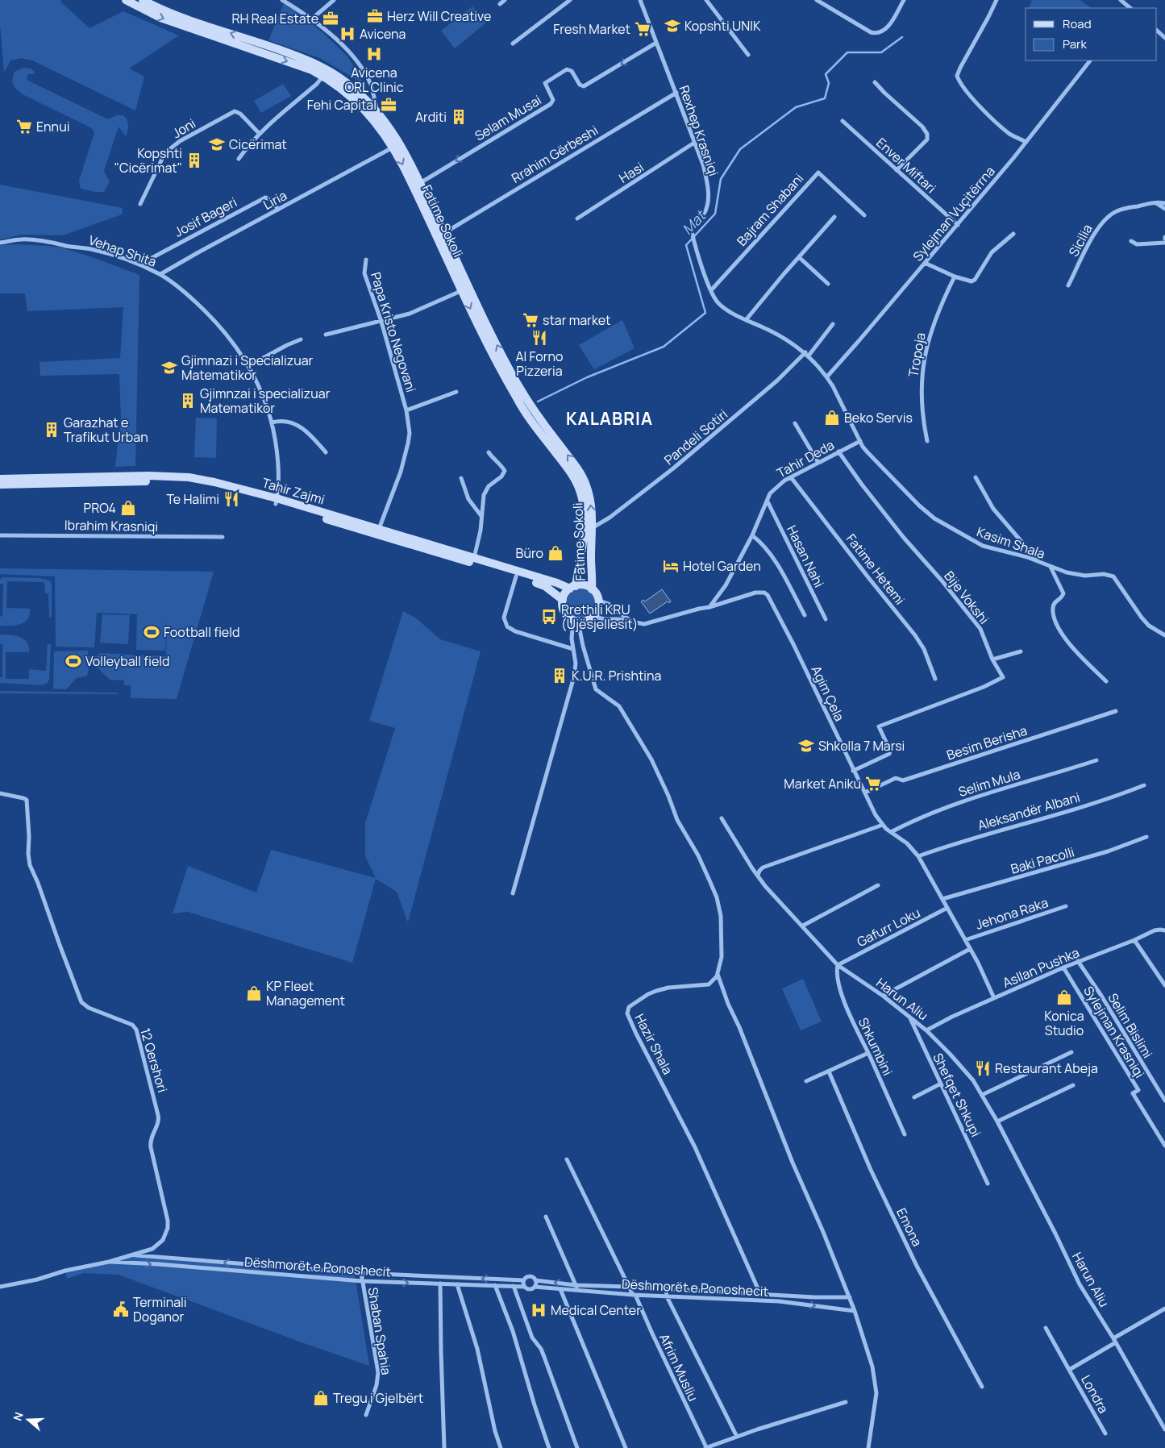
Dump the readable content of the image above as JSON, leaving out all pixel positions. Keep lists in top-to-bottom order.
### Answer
{
  "streets": {
    "street": [
      "Selam Musai",
      "Joni",
      "Rexhep Krasniqi",
      "Rrahim Gërbeshi",
      "Enver Miftari",
      "Hasi",
      "Liria",
      "Bajram Shabani",
      "Sylejman Vuçitërrna",
      "Josif Bageri",
      "Fatime Sokoli",
      "Sicilia",
      "Vehap Shita",
      "Papa Kristo Negovani",
      "Tropoja",
      "Pandeli Sotiri",
      "Tahir Deda",
      "Tahir Zajmi",
      "Ibrahim Krasniqi",
      "Kasim Shala",
      "Hasan Nahi",
      "Fatime Hetemi",
      "Bije Vokshi",
      "Agim Çela",
      "Besim Berisha",
      "Selim Mula",
      "Aleksandër Albani",
      "Baki Pacolli",
      "Jehona Raka",
      "Gafurr Loku",
      "Asllan Pushka",
      "Harun Aliu",
      "Selim Bislimi",
      "Sylejman Krasniqi",
      "Hazir Shala",
      "Shkumbini",
      "12 Qershori",
      "Shefqet Shkupi",
      "Emona",
      "Dëshmorët e Ponoshecit",
      "Shaban Spahia",
      "Afrim Musliu",
      "Londra"
    ]
  },
  "crossings": [
    ["Selam Musai", "Rexhep Krasniqi"],
    ["Selam Musai", "Fatime Sokoli"],
    ["Rexhep Krasniqi", "Rrahim Gërbeshi"],
    ["Rexhep Krasniqi", "Hasi"],
    ["Rexhep Krasniqi", "Bajram Shabani"],
    ["Rexhep Krasniqi", "Sylejman Vuçitërrna"],
    ["Rexhep Krasniqi", "Pandeli Sotiri"],
    ["Rexhep Krasniqi", "Tahir Deda"],
    ["Rexhep Krasniqi", "Kasim Shala"],
    ["Rrahim Gërbeshi", "Fatime Sokoli"],
    ["Enver Miftari", "Sylejman Vuçitërrna"],
    ["Liria", "Josif Bageri"],
    ["Liria", "Fatime Sokoli"],
    ["Liria", "Vehap Shita"],
    ["Josif Bageri", "Vehap Shita"],
    ["Fatime Sokoli", "Pandeli Sotiri"],
    ["Fatime Sokoli", "Tahir Zajmi"],
    ["Fatime Sokoli", "Agim Çela"],
    ["Vehap Shita", "Tahir Zajmi"],
    ["Papa Kristo Negovani", "Tahir Zajmi"],
    ["Tahir Deda", "Kasim Shala"],
    ["Tahir Deda", "Hasan Nahi"],
    ["Tahir Deda", "Fatime Hetemi"],
    ["Tahir Deda", "Bije Vokshi"],
    ["Tahir Deda", "Agim Çela"],
    ["Tahir Zajmi", "Agim Çela"],
    ["Bije Vokshi", "Agim Çela"],
    ["Agim Çela", "Besim Berisha"],
    ["Agim Çela", "Selim Mula"],
    ["Agim Çela", "Aleksandër Albani"],
    ["Agim Çela", "Baki Pacolli"],
    ["Agim Çela", "Jehona Raka"],
    ["Agim Çela", "Gafurr Loku"],
    ["Agim Çela", "Asllan Pushka"],
    ["Gafurr Loku", "Harun Aliu"],
    ["Gafurr Loku", "Shkumbini"],
    ["Asllan Pushka", "Harun Aliu"],
    ["Asllan Pushka", "Selim Bislimi"],
    ["Asllan Pushka", "Sylejman Krasniqi"],
    ["Harun Aliu", "Shkumbini"],
    ["Harun Aliu", "Shefqet Shkupi"],
    ["Harun Aliu", "Londra"],
    ["Hazir Shala", "Dëshmorët e Ponoshecit"],
    ["12 Qershori", "Dëshmorët e Ponoshecit"],
    ["Dëshmorët e Ponoshecit", "Shaban Spahia"],
    ["Dëshmorët e Ponoshecit", "Afrim Musliu"]
  ],
  "one_way": ["Selam Musai"],
  "districts": ["KALABRIA"],
  "water": ["Mat"],
  "places": {
    "office": ["Herz Will Creative", "RH Real Estate", "Fehi Capital"],
    "school or university": [
      "Kopshti UNIK",
      "Cicërimat",
      "Gjimnazi i Specializuar Matematikor",
      "Shkolla 7 Marsi"
    ],
    "supermarket": [
      "Fresh Market",
      "Ennui",
      "star market",
      "Market Aniku"
    ],
    "hospital": ["Avicena", "Avicena ORL Clinic", "Medical Center"],
    "building": [
      "Arditi",
      "Kopshti \"Cicërimat\"",
      "Gjimnzai i specializuar Matematikor",
      "Garazhat e Trafikut Urban",
      "K.U.R. Prishtina"
    ],
    "restaurant": ["Al Forno Pizzeria", "Te Halimi", "Restaurant Abeja"],
    "shop": [
      "Beko Servis",
      "PRO4",
      "Büro",
      "KP Fleet Management",
      "Konica Studio",
      "Tregu i Gjelbërt"
    ],
    "hotel": ["Hotel Garden"],
    "bus stop": ["Rrethi i KRU (Ujësjellesit)"],
    "sports": ["Football field", "Volleyball field"],
    "public building": ["Terminali Doganor"]
  },
  "legend": ["Road", "Park"],
  "north": "left"
}
